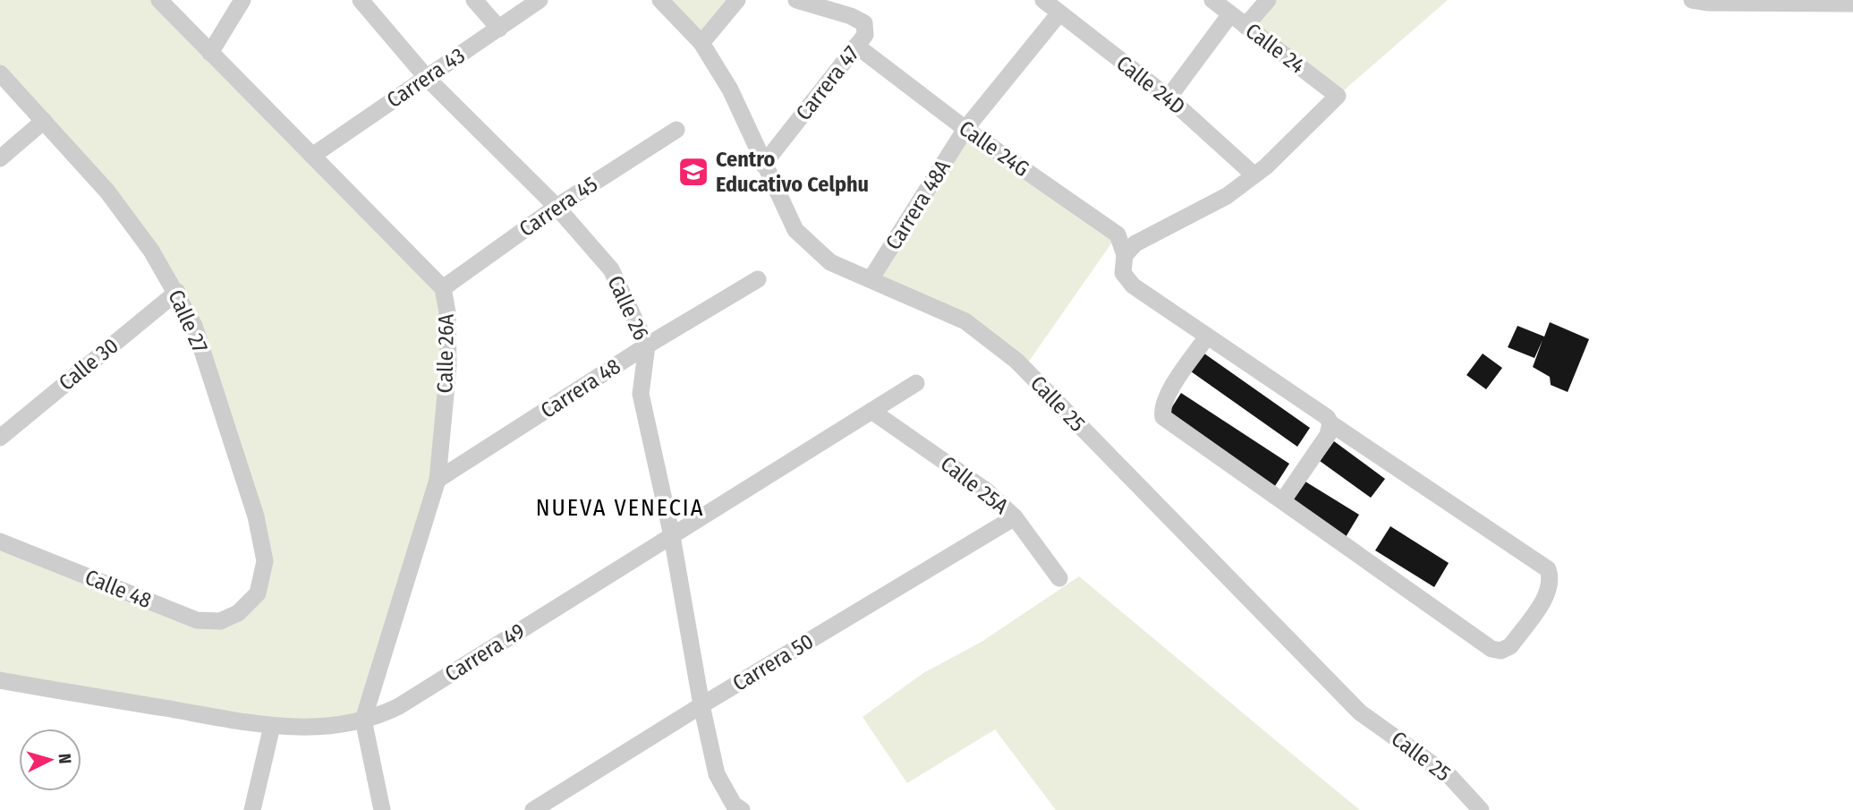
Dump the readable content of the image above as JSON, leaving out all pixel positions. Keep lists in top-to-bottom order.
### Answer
{
  "streets": {
    "street": [
      "Calle 24",
      "Carrera 43",
      "Carrera 47",
      "Calle 24D",
      "Calle 24G",
      "Carrera 48A",
      "Carrera 45",
      "Calle 26",
      "Calle 27",
      "Calle 26A",
      "Calle 30",
      "Carrera 48",
      "Calle 25",
      "Calle 25A",
      "Calle 48",
      "Carrera 49",
      "Carrera 50"
    ]
  },
  "crossings": [
    ["Calle 24", "Calle 24D"],
    ["Carrera 43", "Calle 26"],
    ["Carrera 43", "Calle 26A"],
    ["Carrera 47", "Calle 24G"],
    ["Carrera 47", "Calle 25"],
    ["Calle 24D", "Carrera 48A"],
    ["Calle 24G", "Carrera 48A"],
    ["Carrera 48A", "Calle 25"],
    ["Carrera 45", "Calle 26"],
    ["Carrera 45", "Calle 26A"],
    ["Calle 26", "Carrera 48"],
    ["Calle 26", "Carrera 49"],
    ["Calle 26", "Carrera 50"],
    ["Calle 27", "Calle 30"],
    ["Calle 27", "Calle 48"],
    ["Calle 26A", "Carrera 48"],
    ["Calle 26A", "Carrera 49"],
    ["Calle 25A", "Carrera 49"],
    ["Calle 25A", "Carrera 50"]
  ],
  "districts": ["NUEVA VENECIA"],
  "places": {
    "school or university": ["Centro Educativo Celphu"]
  },
  "north": "right"
}
